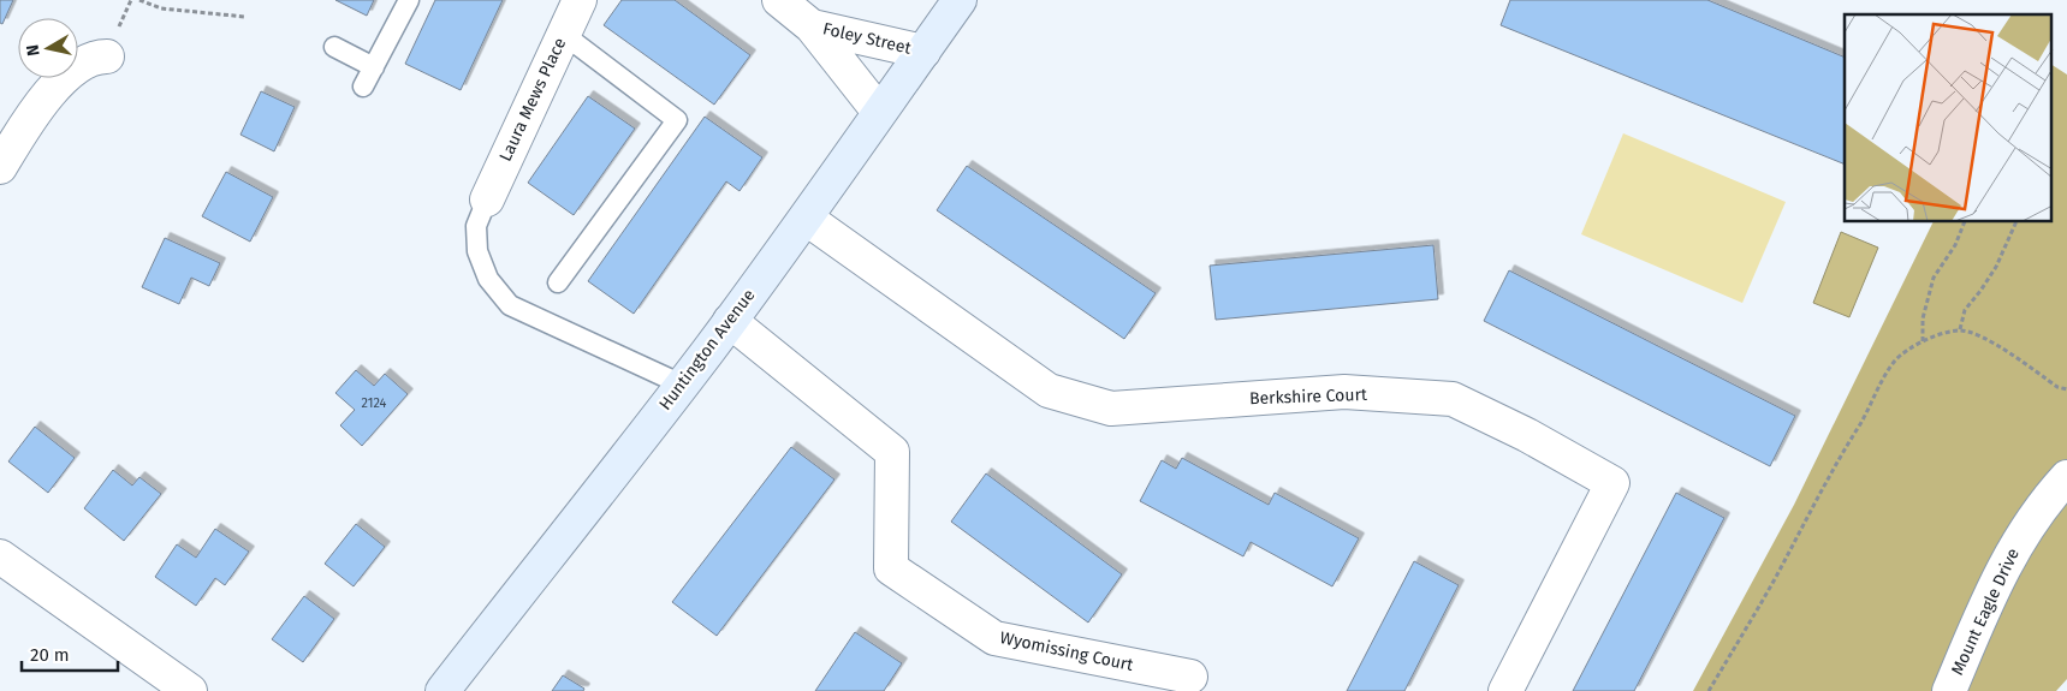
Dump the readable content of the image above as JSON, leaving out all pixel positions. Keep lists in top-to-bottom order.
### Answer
{
  "streets": {
    "main road": ["Huntington Avenue"],
    "street": [
      "Foley Street",
      "Laura Mews Place",
      "Berkshire Court",
      "Mount Eagle Drive",
      "Wyomissing Court"
    ]
  },
  "crossings": [
    ["Foley Street", "Huntington Avenue"],
    ["Huntington Avenue", "Berkshire Court"],
    ["Huntington Avenue", "Wyomissing Court"]
  ],
  "house_numbers": ["2124"],
  "scale_bar": "20 m",
  "north": "left"
}
